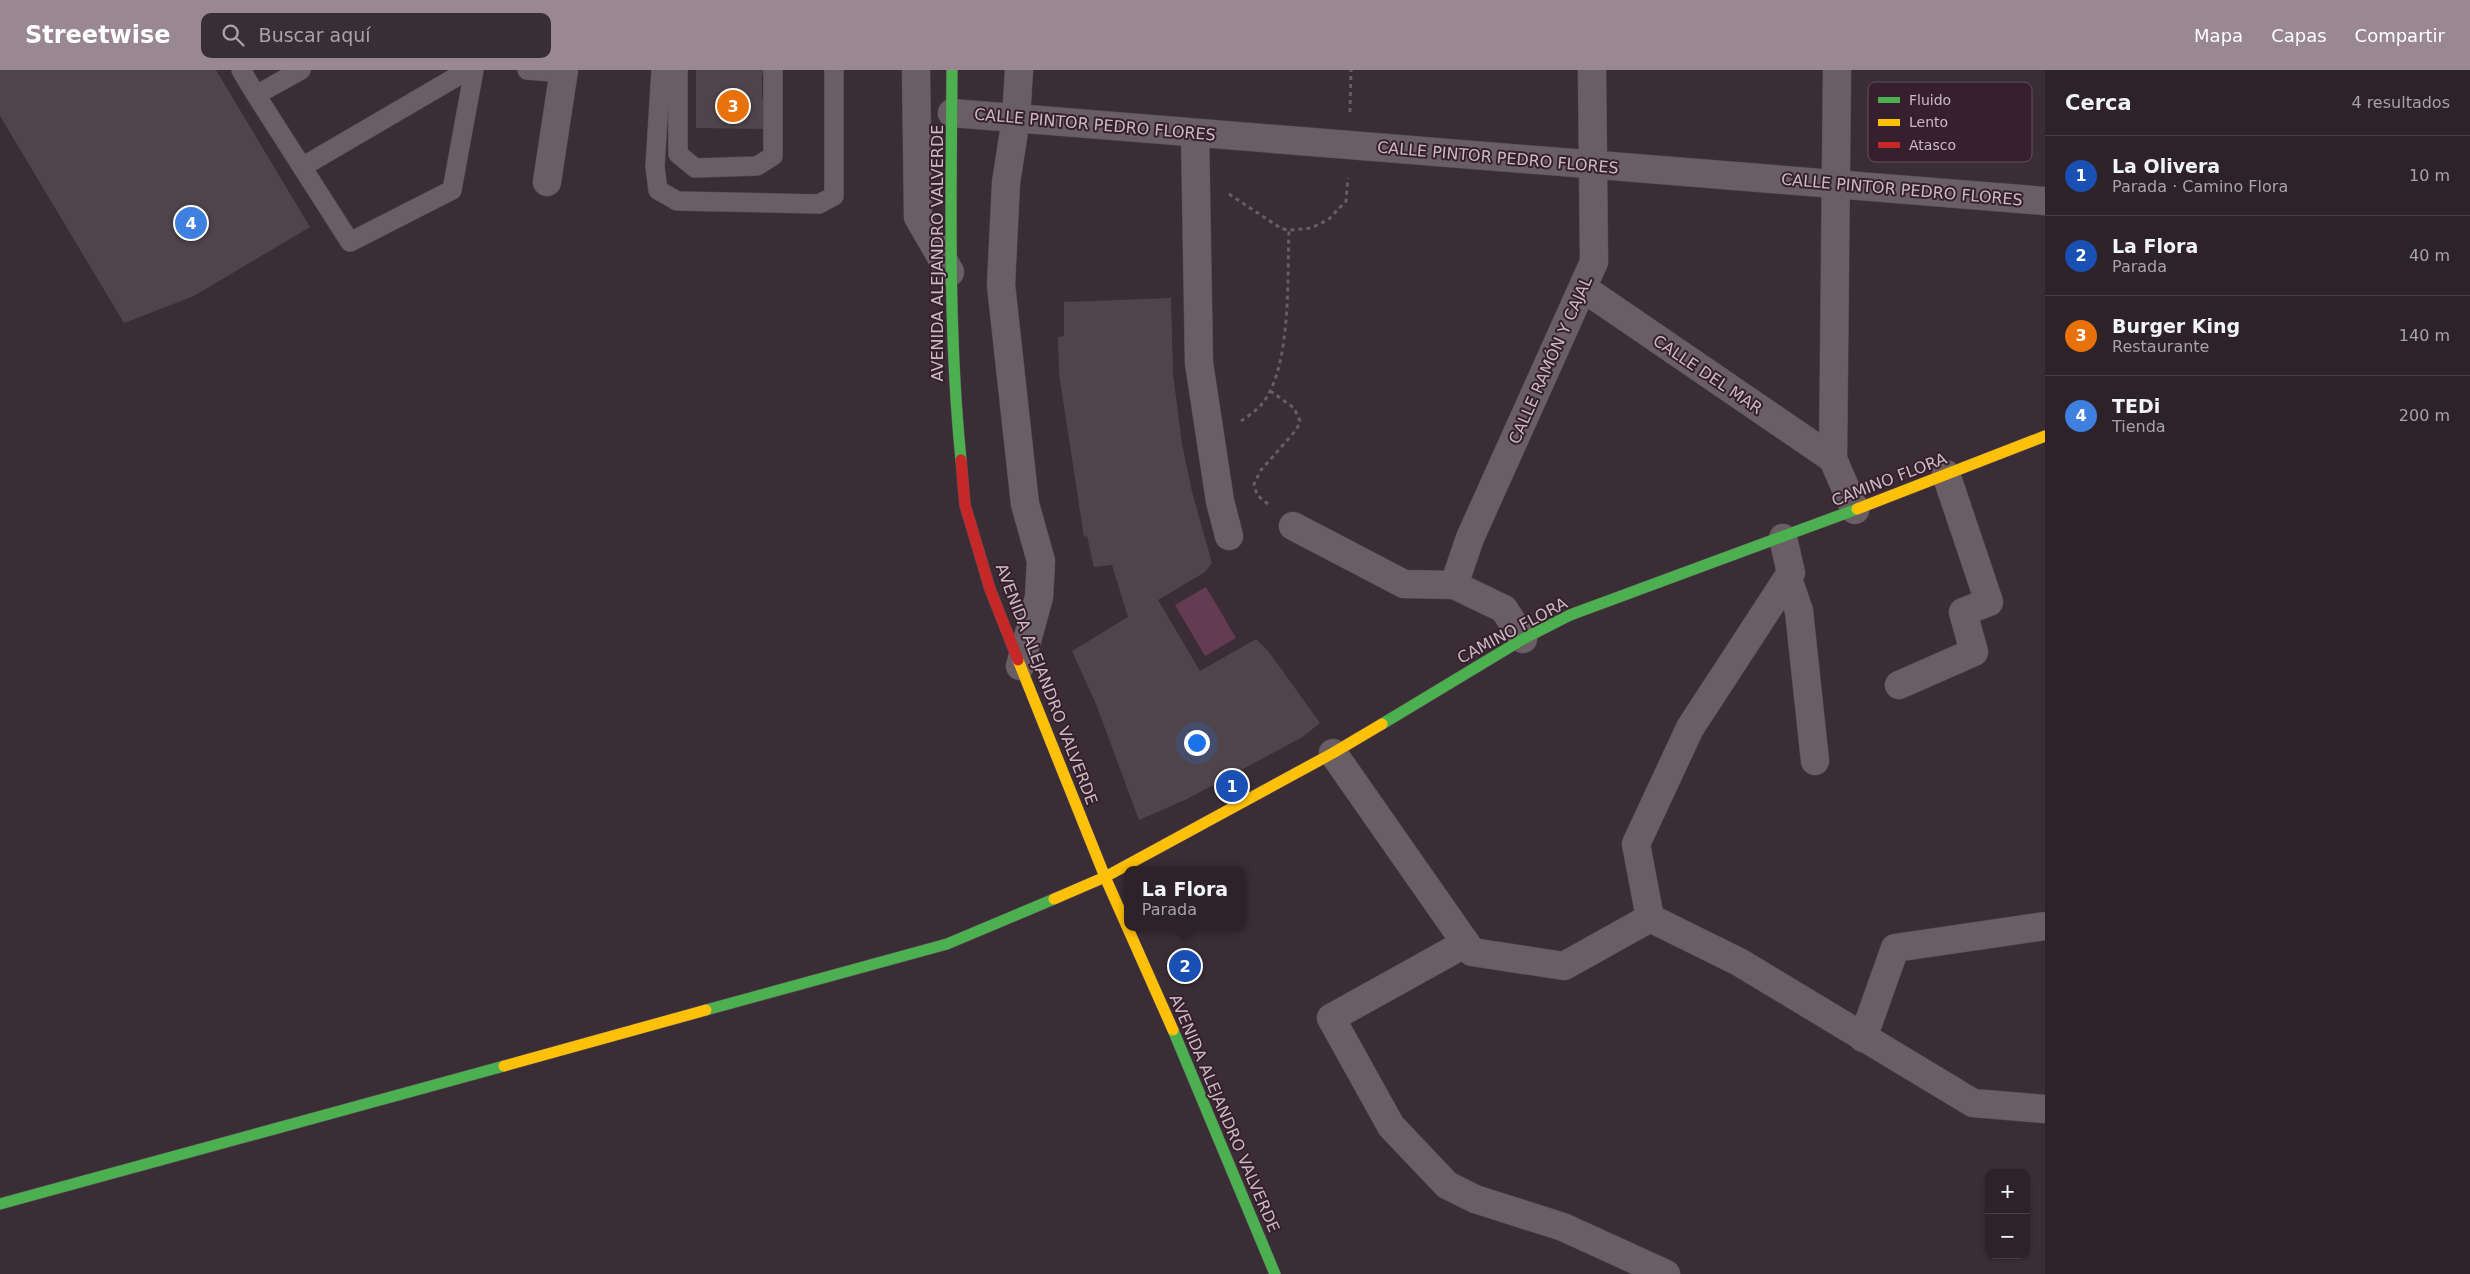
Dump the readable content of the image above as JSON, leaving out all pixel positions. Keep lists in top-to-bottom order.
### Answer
{
  "streets": {
    "street": [
      "CALLE PINTOR PEDRO FLORES",
      "AVENIDA ALEJANDRO VALVERDE",
      "CALLE RAMÓN Y CAJAL",
      "CALLE DEL MAR",
      "CAMINO FLORA"
    ]
  },
  "crossings": [
    ["CALLE PINTOR PEDRO FLORES", "AVENIDA ALEJANDRO VALVERDE"],
    ["CALLE PINTOR PEDRO FLORES", "CALLE RAMÓN Y CAJAL"],
    ["AVENIDA ALEJANDRO VALVERDE", "CAMINO FLORA"],
    ["CALLE RAMÓN Y CAJAL", "CALLE DEL MAR"]
  ],
  "legend": ["Fluido", "Lento", "Atasco"],
  "page": {
    "header": "Streetwise",
    "search": "Buscar aquí",
    "nav": ["Mapa", "Capas", "Compartir"],
    "heading": ["Cerca", "4 resultados"],
    "pins": [
      "3",
      "4",
      "1",
      "2"
    ],
    "list": [
      {
        "mark": "1",
        "name": "La Olivera",
        "note": "Parada · Camino Flora",
        "value": "10 m"
      },
      {
        "mark": "2",
        "name": "La Flora",
        "note": "Parada",
        "value": "40 m"
      },
      {
        "mark": "3",
        "name": "Burger King",
        "note": "Restaurante",
        "value": "140 m"
      },
      {
        "mark": "4",
        "name": "TEDi",
        "note": "Tienda",
        "value": "200 m"
      }
    ],
    "popup": ["La Flora", "Parada"],
    "map_buttons": ["+", "−"]
  }
}
